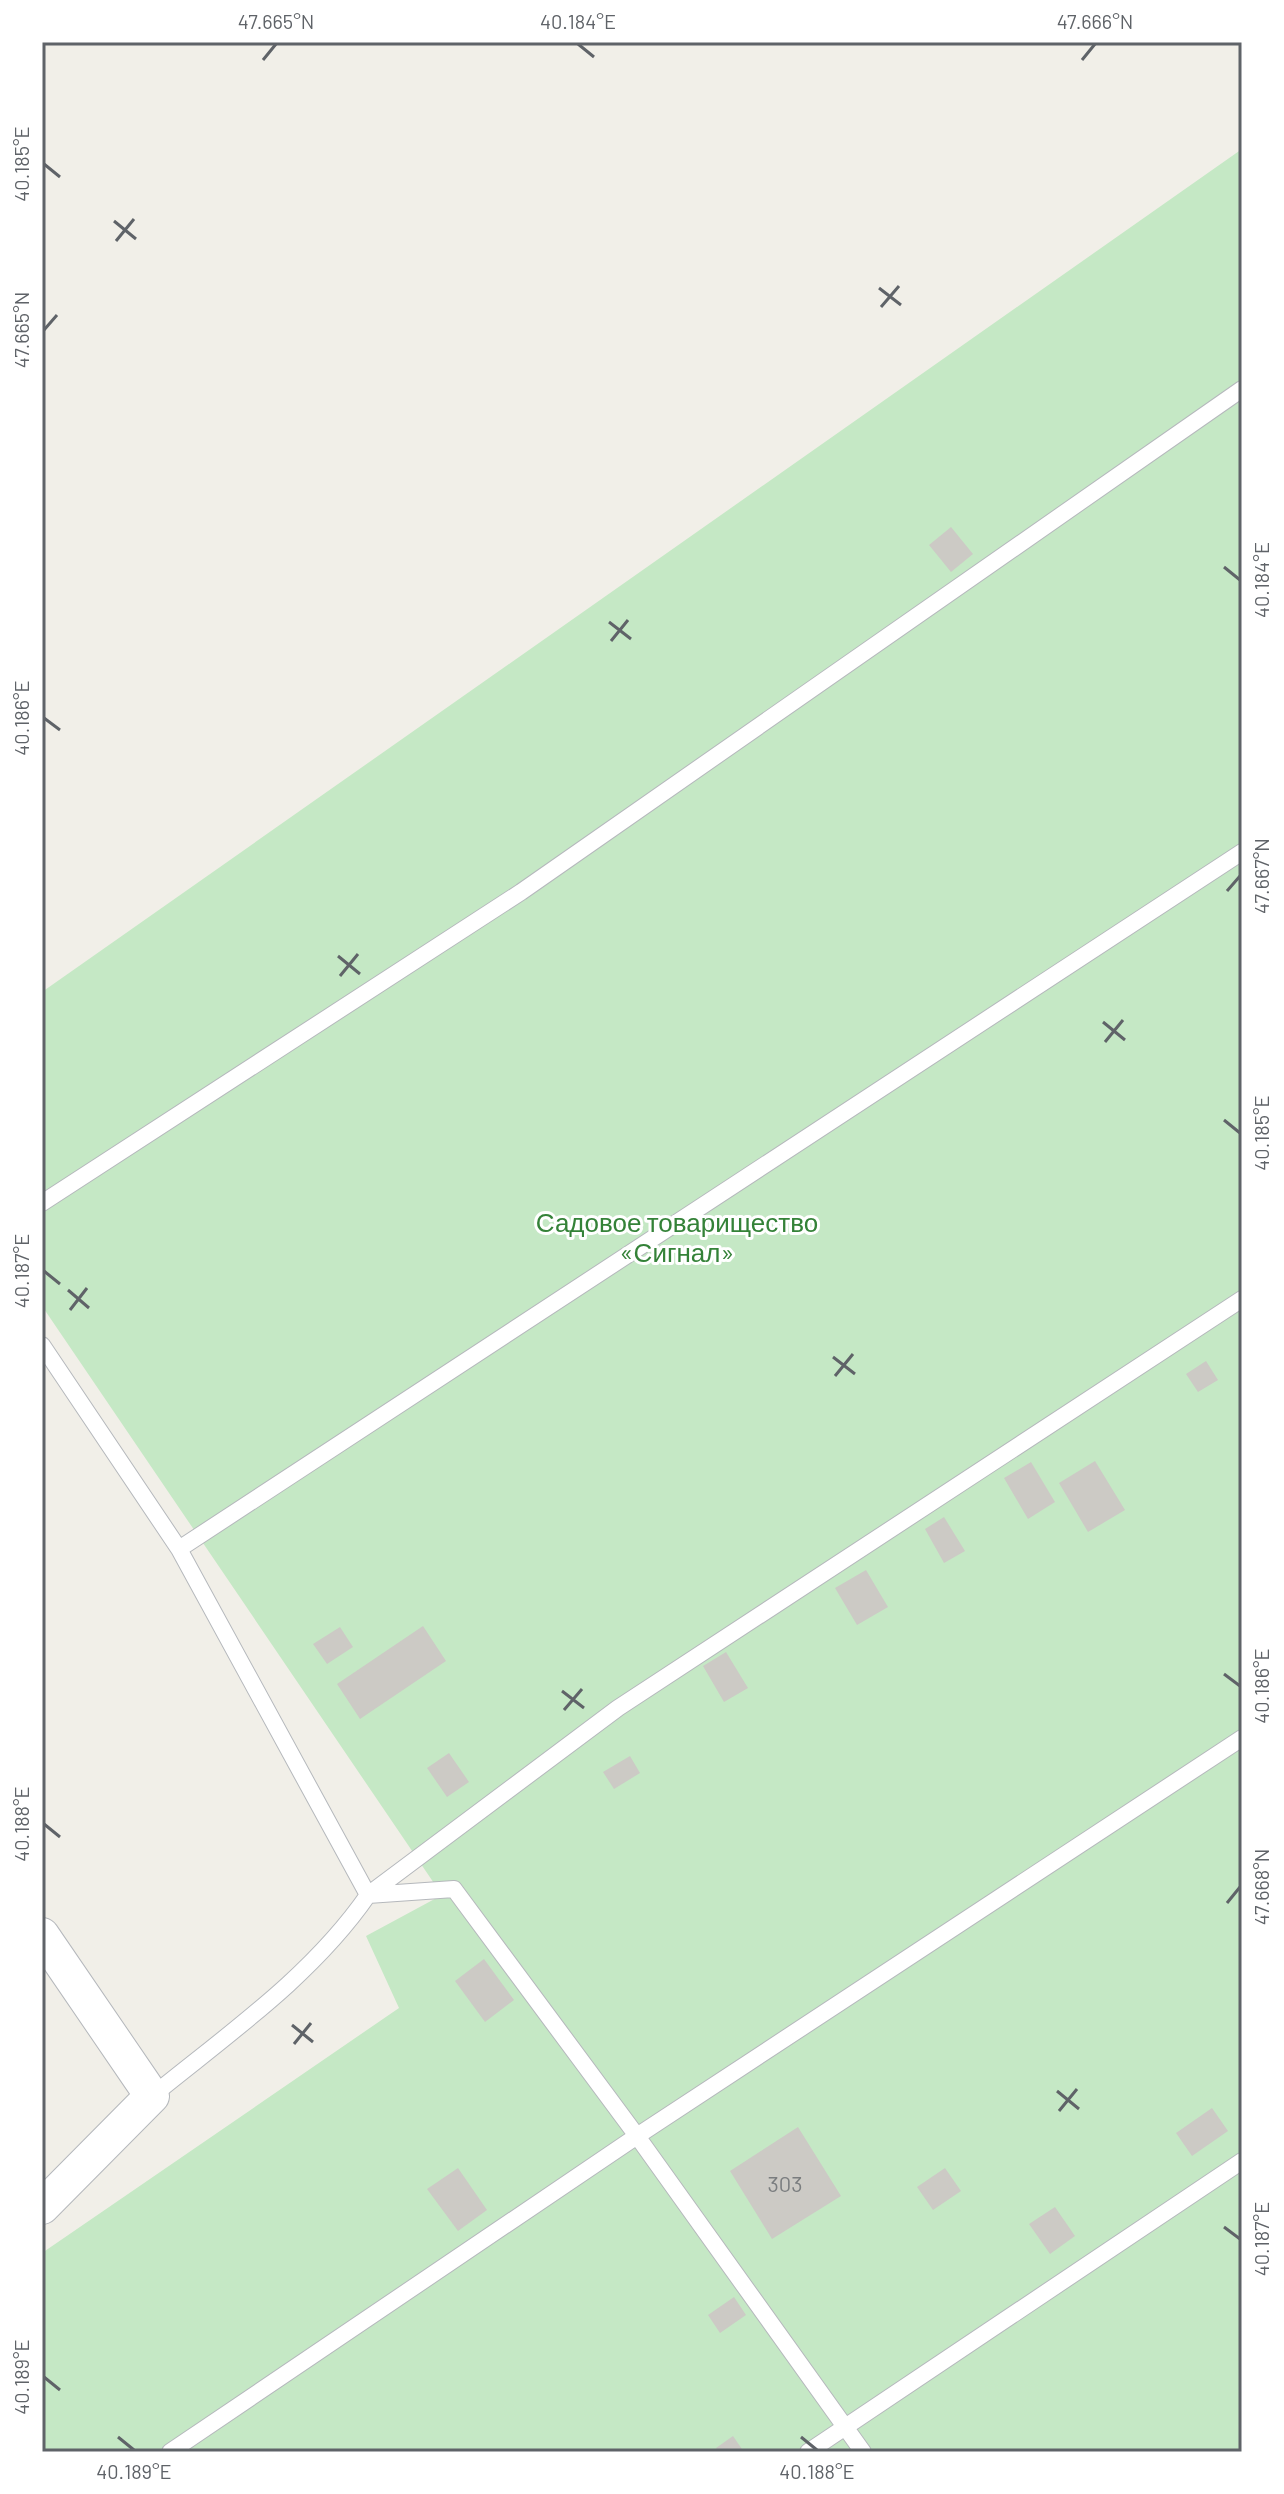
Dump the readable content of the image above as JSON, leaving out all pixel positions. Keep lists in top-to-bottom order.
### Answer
{
  "parks": ["Садовое товарищество «Сигнал»"],
  "house_numbers": ["303"],
  "coordinates": [
    "47.665°N",
    "40.184°E",
    "47.666°N",
    "40.185°E",
    "40.186°E",
    "47.667°N",
    "40.187°E",
    "40.188°E",
    "47.668°N",
    "40.189°E"
  ]
}
